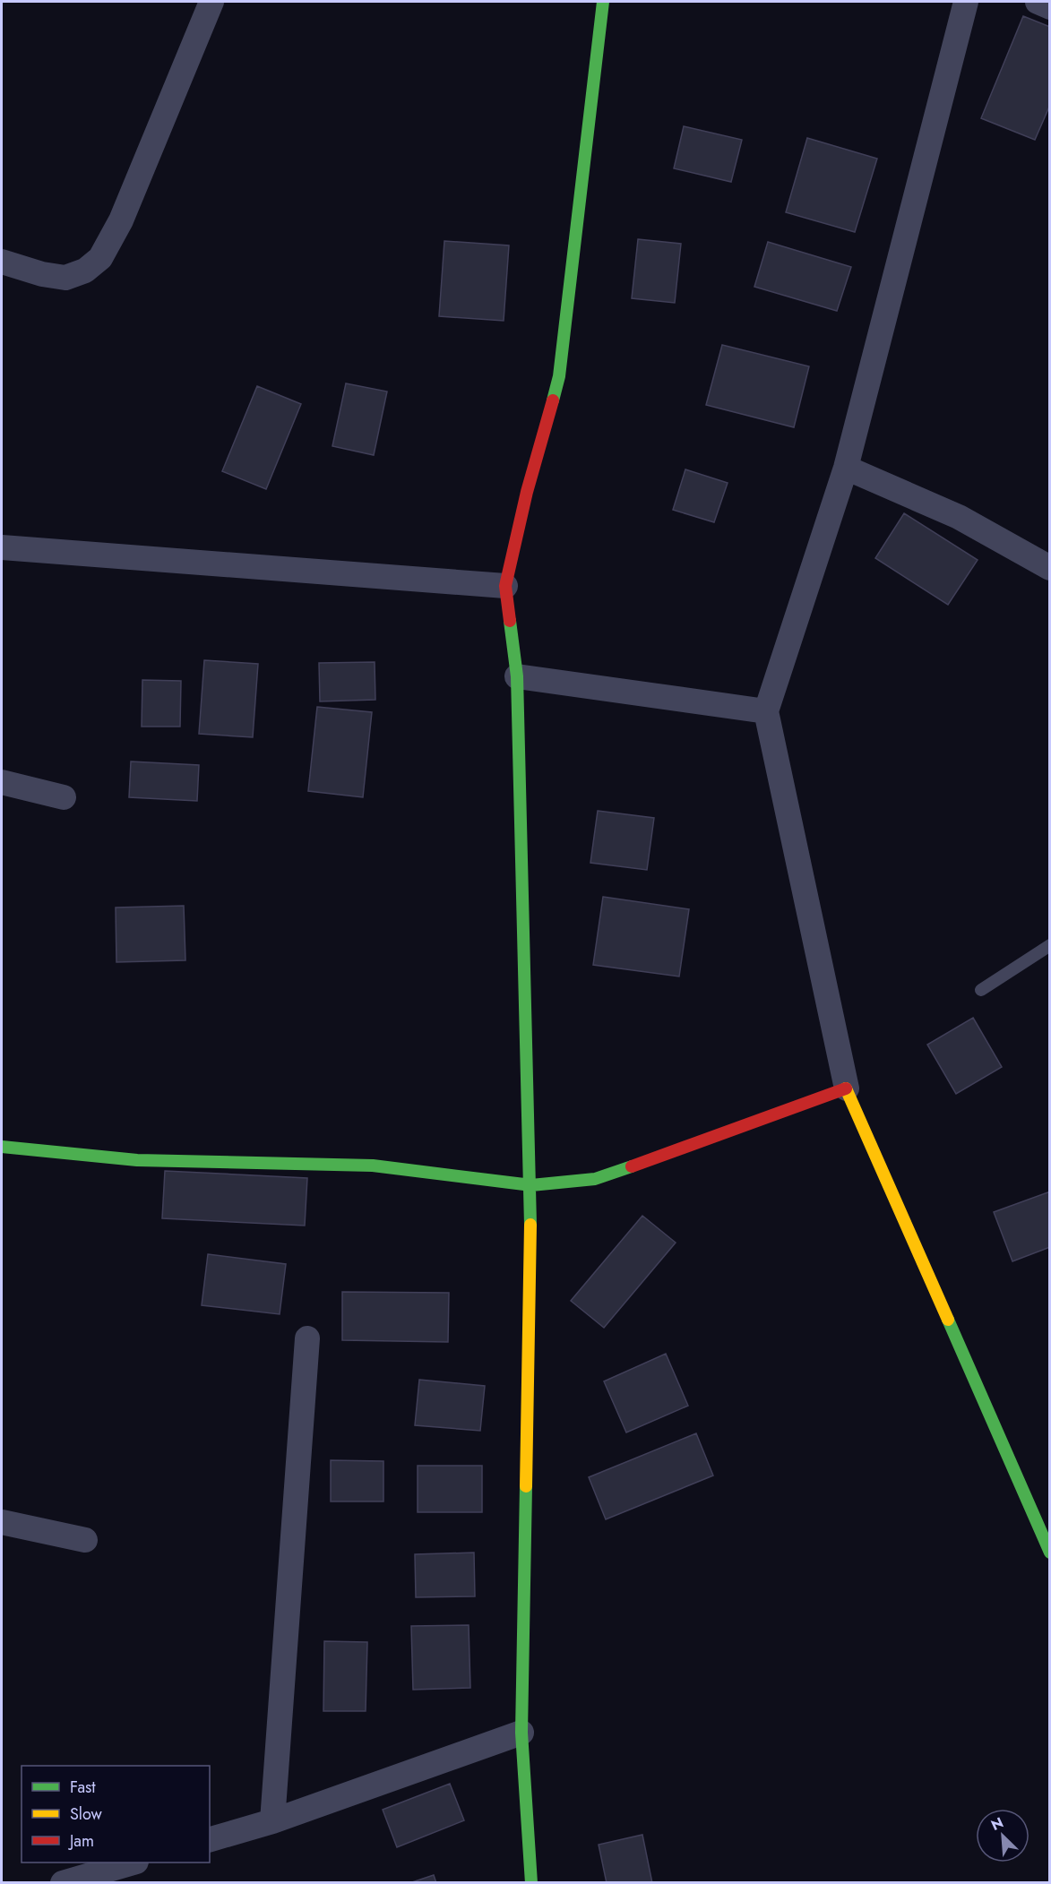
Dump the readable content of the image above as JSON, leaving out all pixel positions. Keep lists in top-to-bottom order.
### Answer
{
  "legend": ["Fast", "Slow", "Jam"],
  "north": "top left"
}
